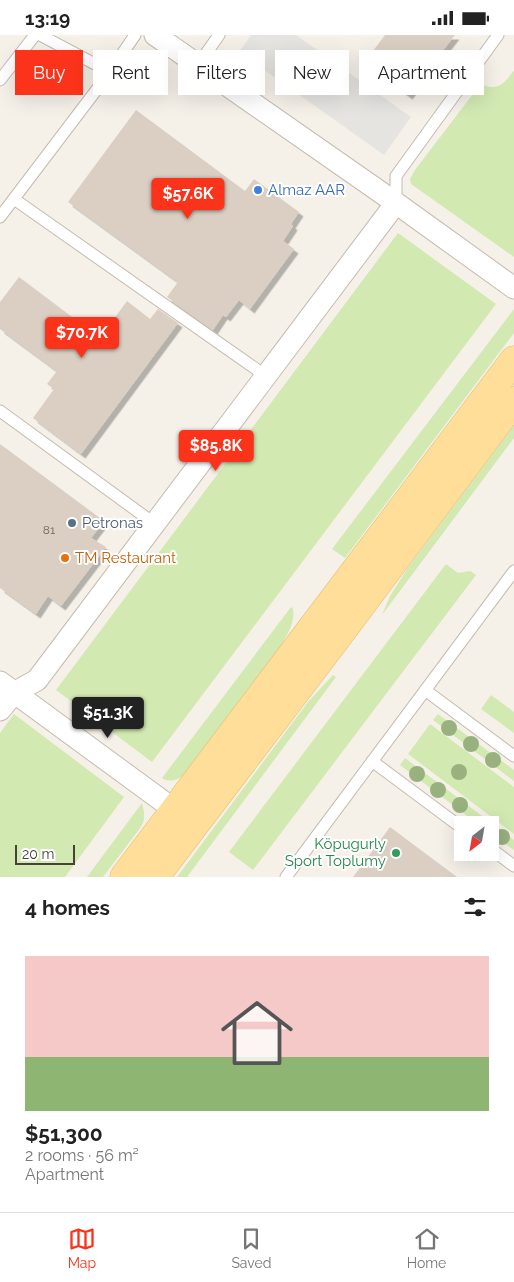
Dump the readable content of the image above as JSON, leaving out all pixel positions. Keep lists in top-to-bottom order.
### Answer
{
  "places": [
    "Almaz AAR",
    "Petronas",
    "TM Restaurant",
    "Köpugurly Sport Toplumy"
  ],
  "house_numbers": ["81"],
  "scale_bar": "20 m",
  "north": "bottom left",
  "page": {
    "status": "13:19",
    "chip": [
      "Buy",
      "Rent",
      "Filters",
      "New",
      "Apartment"
    ],
    "price": [
      "$57.6K",
      "$70.7K",
      "$85.8K",
      "$51.3K"
    ],
    "scale": "20 m",
    "heading": "4 homes",
    "list": [
      {
        "name": "$51,300",
        "note": "2 rooms · 56 m² · Apartment"
      }
    ],
    "tabs": ["Map", "Saved", "Home"]
  }
}
